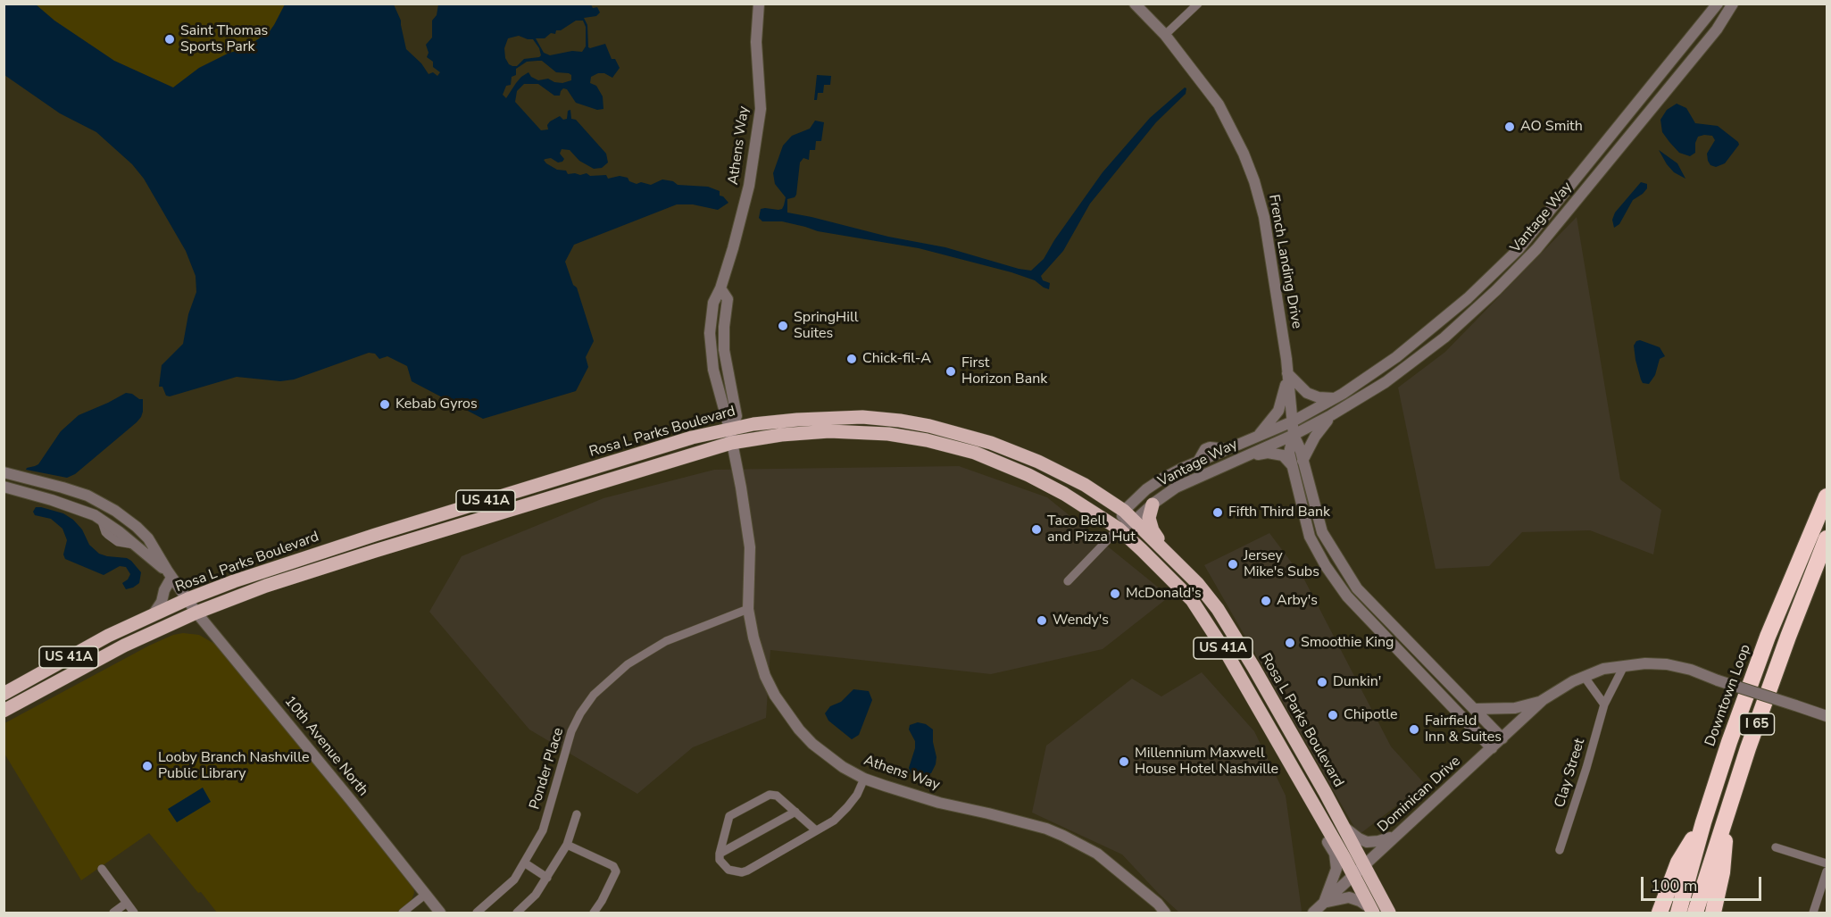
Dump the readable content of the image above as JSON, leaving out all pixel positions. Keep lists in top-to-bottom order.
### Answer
{
  "streets": {
    "highway": ["Downtown Loop", "I 65"],
    "main road": ["Rosa L Parks Boulevard", "US 41A"],
    "street": [
      "Athens Way",
      "Vantage Way",
      "French Landing Drive",
      "10th Avenue North",
      "Ponder Place",
      "Clay Street",
      "Dominican Drive"
    ]
  },
  "crossings": [
    ["Athens Way", "Rosa L Parks Boulevard"],
    ["Athens Way", "Ponder Place"],
    ["Vantage Way", "French Landing Drive"],
    ["Vantage Way", "Rosa L Parks Boulevard"],
    ["French Landing Drive", "Dominican Drive"],
    ["Rosa L Parks Boulevard", "10th Avenue North"],
    ["Rosa L Parks Boulevard", "Dominican Drive"],
    ["Clay Street", "Dominican Drive"]
  ],
  "places": [
    "Saint Thomas Sports Park",
    "AO Smith",
    "SpringHill Suites",
    "Chick-fil-A",
    "First Horizon Bank",
    "Kebab Gyros",
    "Fifth Third Bank",
    "Taco Bell and Pizza Hut",
    "Jersey Mike's Subs",
    "McDonald's",
    "Arby's",
    "Wendy's",
    "Smoothie King",
    "Dunkin'",
    "Chipotle",
    "Fairfield Inn & Suites",
    "Millennium Maxwell House Hotel Nashville",
    "Looby Branch Nashville Public Library"
  ],
  "scale_bar": "100 m"
}
